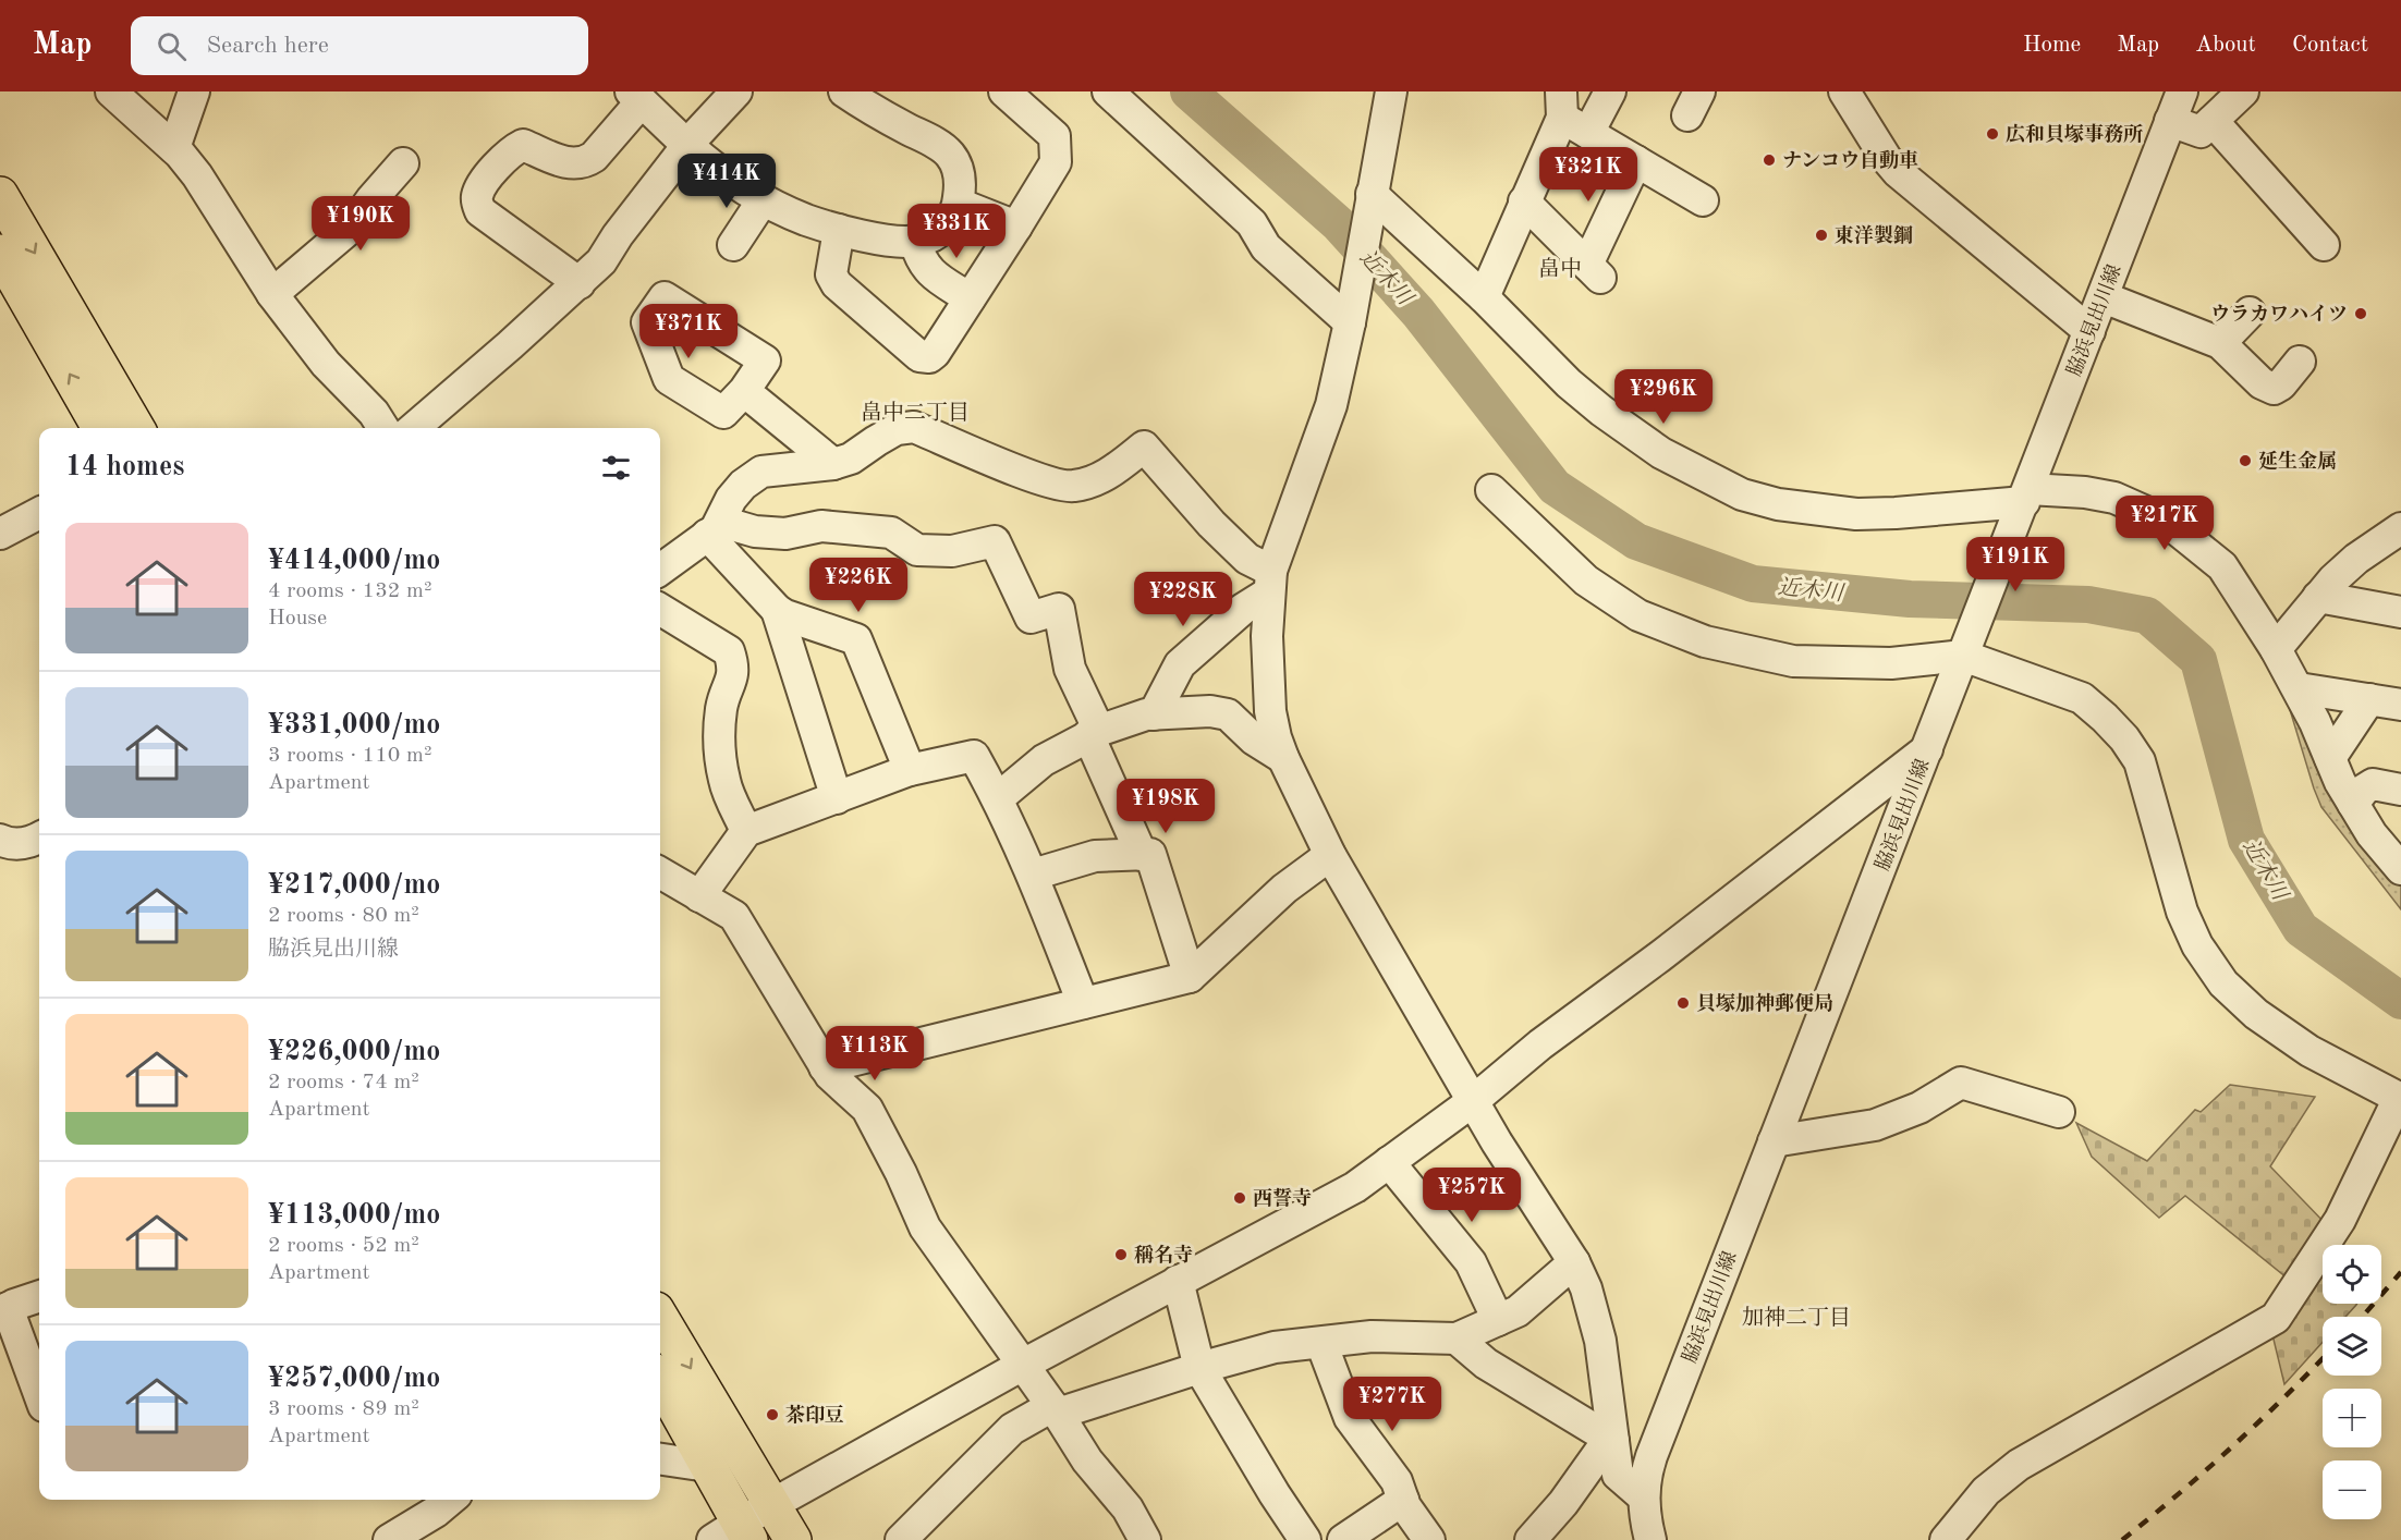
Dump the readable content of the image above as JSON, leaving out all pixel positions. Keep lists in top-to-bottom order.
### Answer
{
  "streets": {
    "street": ["脇浜見出川線"]
  },
  "districts": ["畠中", "畠中二丁目", "加神二丁目"],
  "water": ["近木川"],
  "places": [
    "広和貝塚事務所",
    "ナンコウ自動車",
    "東洋製鋼",
    "ウラカワハイツ",
    "延生金属",
    "貝塚加神郵便局",
    "西誓寺",
    "稱名寺",
    "茶印豆"
  ],
  "page": {
    "header": "Map",
    "search": "Search here",
    "nav": [
      "Home",
      "Map",
      "About",
      "Contact"
    ],
    "price": [
      "¥321K",
      "¥414K",
      "¥190K",
      "¥331K",
      "¥371K",
      "¥296K",
      "¥217K",
      "¥191K",
      "¥226K",
      "¥228K",
      "¥198K",
      "¥113K",
      "¥257K",
      "¥277K"
    ],
    "heading": "14 homes",
    "list": [
      {
        "name": "¥414,000/mo",
        "note": "4 rooms · 132 m² · House"
      },
      {
        "name": "¥331,000/mo",
        "note": "3 rooms · 110 m² · Apartment"
      },
      {
        "name": "¥217,000/mo",
        "note": "2 rooms · 80 m² · 脇浜見出川線"
      },
      {
        "name": "¥226,000/mo",
        "note": "2 rooms · 74 m² · Apartment"
      },
      {
        "name": "¥113,000/mo",
        "note": "2 rooms · 52 m² · Apartment"
      },
      {
        "name": "¥257,000/mo",
        "note": "3 rooms · 89 m² · Apartment"
      }
    ],
    "map_buttons": ["+", "−"]
  }
}
